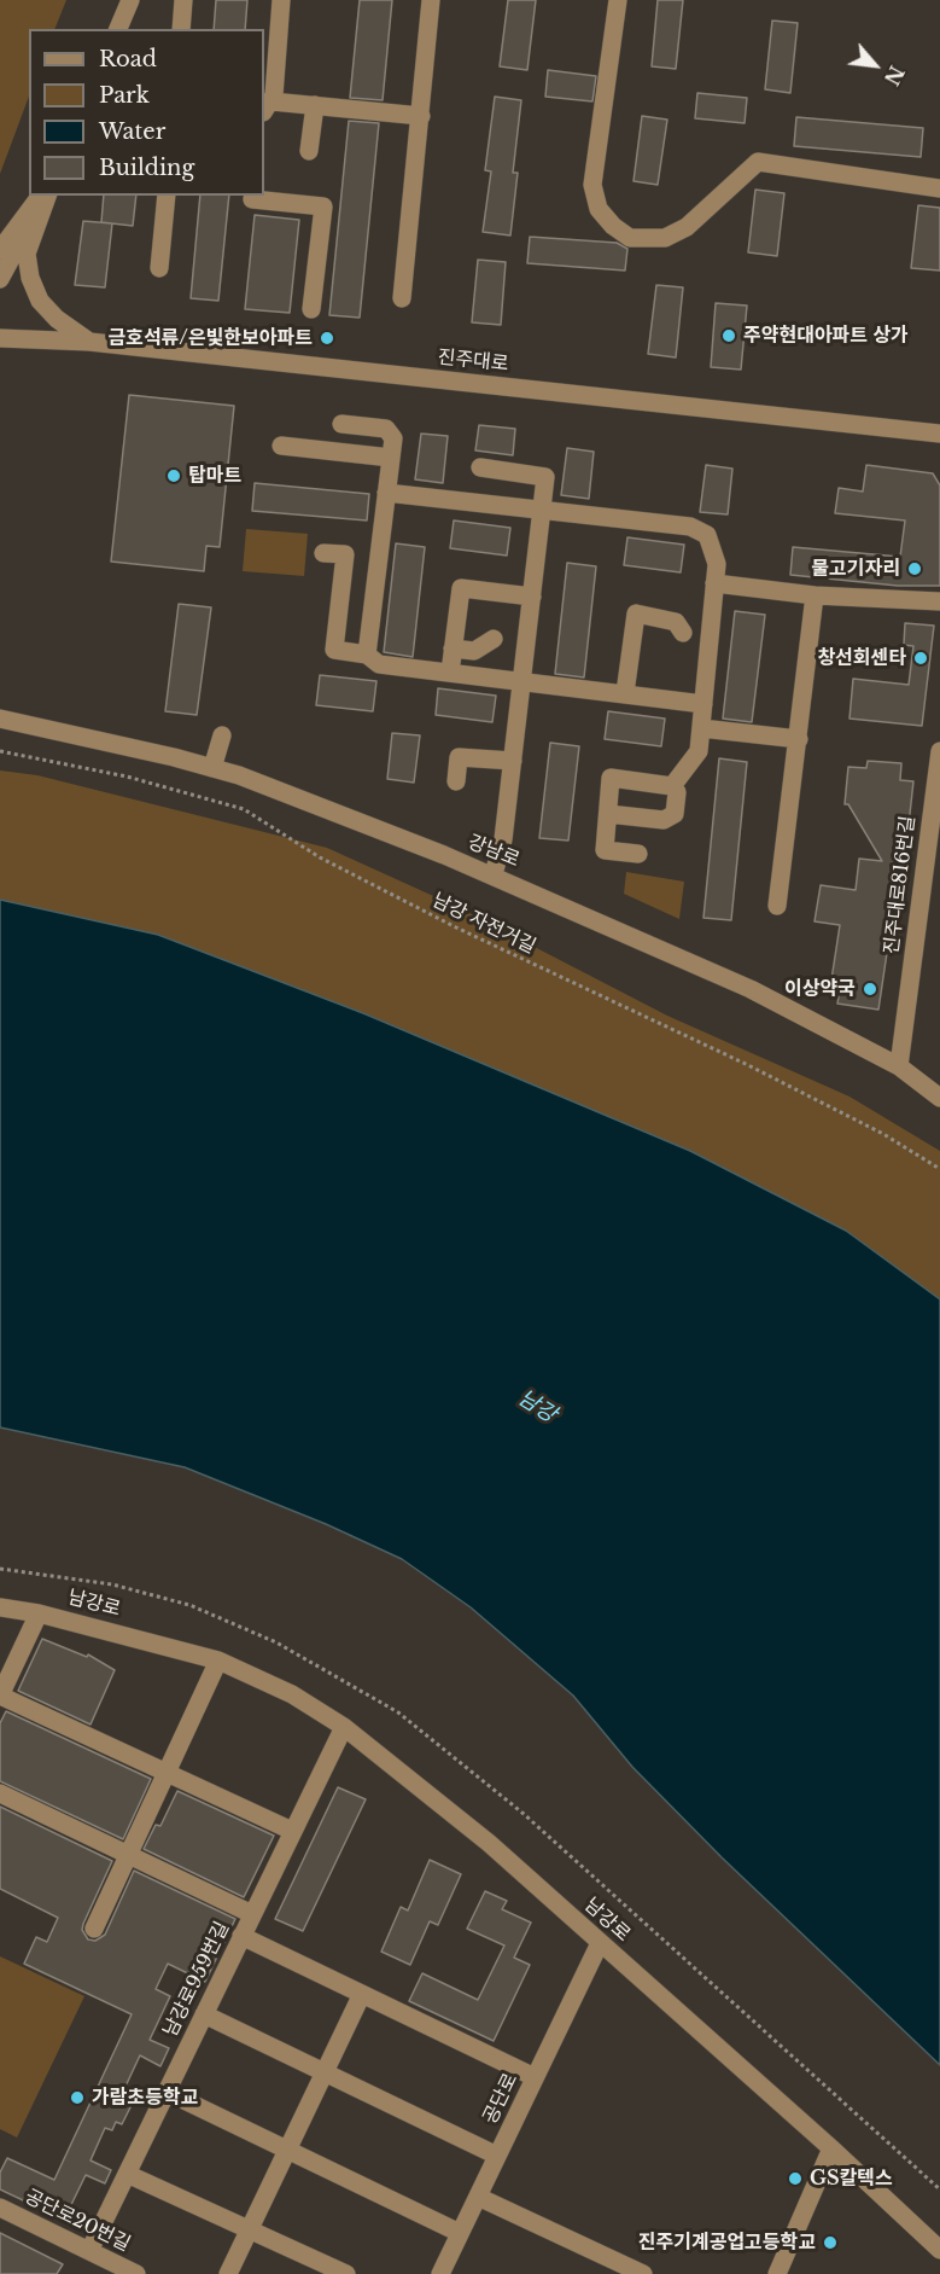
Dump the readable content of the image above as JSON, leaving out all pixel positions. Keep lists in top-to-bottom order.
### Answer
{
  "streets": {
    "street": [
      "진주대로",
      "강남로",
      "진주대로816번길",
      "남강로",
      "남강로959번길",
      "공단로",
      "공단로20번길"
    ],
    "path": ["남강 자전거길"]
  },
  "crossings": [
    ["강남로", "진주대로816번길"],
    ["남강로", "남강로959번길"],
    ["남강로", "공단로"],
    ["남강로959번길", "공단로20번길"]
  ],
  "water": ["남강"],
  "places": [
    "주약현대아파트 상가",
    "금호석류/은빛한보아파트",
    "탑마트",
    "물고기자리",
    "창선회센타",
    "이상약국",
    "가람초등학교",
    "GS칼텍스",
    "진주기계공업고등학교"
  ],
  "legend": [
    "Road",
    "Park",
    "Water",
    "Building"
  ],
  "north": "bottom right"
}
